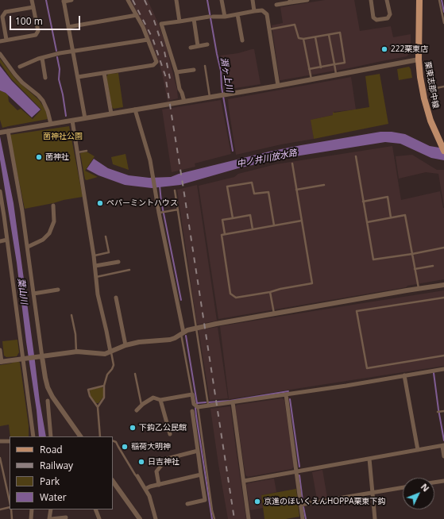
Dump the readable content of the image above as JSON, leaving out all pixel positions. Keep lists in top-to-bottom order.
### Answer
{
  "streets": {
    "main road": ["栗東志那中線"]
  },
  "water": ["淵ヶ上川", "中ノ井川放水路", "葉山川"],
  "parks": ["菌神社公園"],
  "places": [
    "222栗東店",
    "菌神社",
    "ペパーミントハウス",
    "下鈎乙公民館",
    "稲荷大明神",
    "日吉神社",
    "京進のほいくえんHOPPA栗東下鈎"
  ],
  "legend": [
    "Road",
    "Railway",
    "Park",
    "Water"
  ],
  "scale_bar": "100 m",
  "north": "top right"
}
